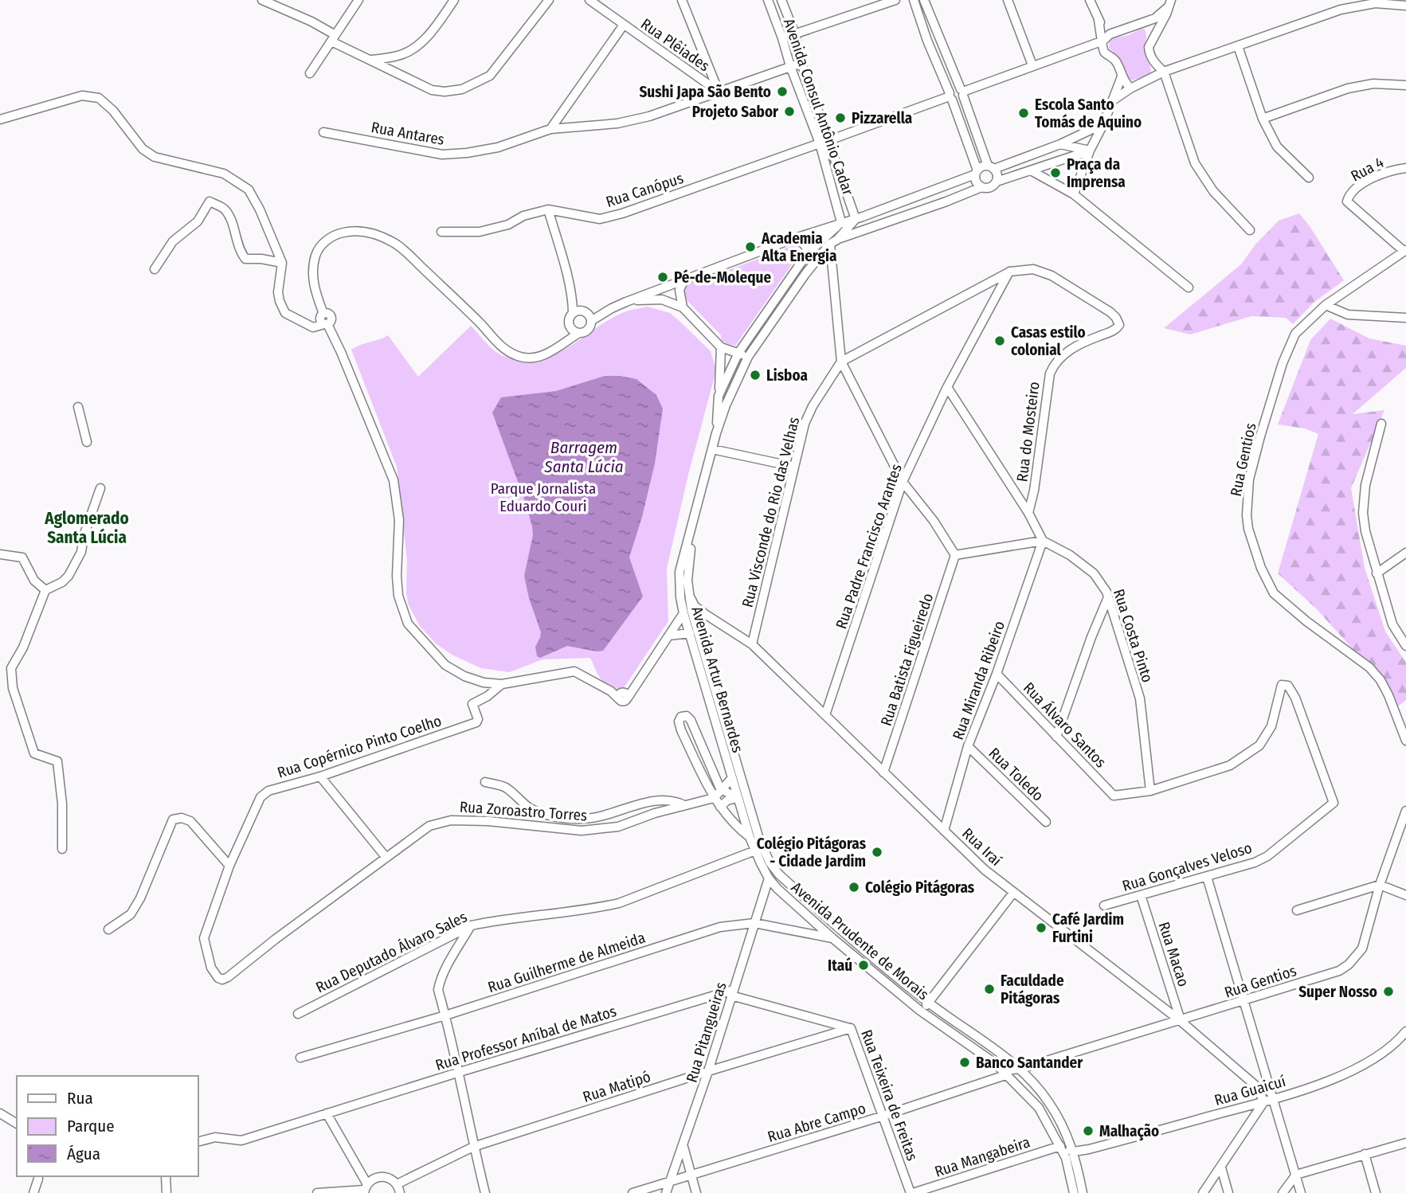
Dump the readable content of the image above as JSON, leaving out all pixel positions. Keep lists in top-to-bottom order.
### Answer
{
  "streets": {
    "street": [
      "Rua Plêiades",
      "Avenida Consul Antônio Cadar",
      "Rua Antares",
      "Rua 4",
      "Rua Canópus",
      "Rua do Mosteiro",
      "Rua Gentios",
      "Rua Visconde do Rio das Velhas",
      "Rua Padre Francisco Arantes",
      "Rua Costa Pinto",
      "Rua Batista Figueiredo",
      "Avenida Artur Bernardes",
      "Rua Miranda Ribeiro",
      "Rua Álvaro Santos",
      "Rua Copérnico Pinto Coelho",
      "Rua Toledo",
      "Rua Zoroastro Torres",
      "Rua Iraí",
      "Rua Gonçalves Veloso",
      "Avenida Prudente de Morais",
      "Rua Deputado Álvaro Sales",
      "Rua Macao",
      "Rua Guilherme de Almeida",
      "Rua Pitangueiras",
      "Rua Professor Aníbal de Matos",
      "Rua Matipó",
      "Rua Guaicuí",
      "Rua Teixeira de Freitas",
      "Rua Abre Campo",
      "Rua Mangabeira"
    ]
  },
  "crossings": [
    ["Rua Plêiades", "Rua Antares"],
    ["Avenida Consul Antônio Cadar", "Rua Antares"],
    ["Avenida Consul Antônio Cadar", "Rua Canópus"],
    ["Avenida Consul Antônio Cadar", "Avenida Artur Bernardes"],
    ["Rua 4", "Rua Gentios"],
    ["Rua do Mosteiro", "Rua Padre Francisco Arantes"],
    ["Rua Gentios", "Rua Iraí"],
    ["Rua Gentios", "Avenida Prudente de Morais"],
    ["Rua Gentios", "Rua Macao"],
    ["Rua Visconde do Rio das Velhas", "Rua Iraí"],
    ["Rua Padre Francisco Arantes", "Rua Iraí"],
    ["Rua Costa Pinto", "Rua Miranda Ribeiro"],
    ["Rua Costa Pinto", "Rua Álvaro Santos"],
    ["Rua Costa Pinto", "Rua Gonçalves Veloso"],
    ["Rua Batista Figueiredo", "Rua Iraí"],
    ["Avenida Artur Bernardes", "Rua Iraí"],
    ["Avenida Artur Bernardes", "Avenida Prudente de Morais"],
    ["Rua Miranda Ribeiro", "Rua Álvaro Santos"],
    ["Rua Miranda Ribeiro", "Rua Toledo"],
    ["Rua Miranda Ribeiro", "Rua Iraí"],
    ["Rua Álvaro Santos", "Rua Gonçalves Veloso"],
    ["Rua Copérnico Pinto Coelho", "Rua Zoroastro Torres"],
    ["Rua Zoroastro Torres", "Avenida Prudente de Morais"],
    ["Rua Iraí", "Rua Macao"],
    ["Rua Iraí", "Rua Guaicuí"],
    ["Rua Gonçalves Veloso", "Rua Macao"],
    ["Avenida Prudente de Morais", "Rua Deputado Álvaro Sales"],
    ["Avenida Prudente de Morais", "Rua Guilherme de Almeida"],
    ["Avenida Prudente de Morais", "Rua Pitangueiras"],
    ["Avenida Prudente de Morais", "Rua Guaicuí"],
    ["Avenida Prudente de Morais", "Rua Abre Campo"],
    ["Avenida Prudente de Morais", "Rua Mangabeira"],
    ["Rua Guilherme de Almeida", "Rua Pitangueiras"],
    ["Rua Pitangueiras", "Rua Professor Aníbal de Matos"],
    ["Rua Pitangueiras", "Rua Matipó"],
    ["Rua Pitangueiras", "Rua Teixeira de Freitas"],
    ["Rua Pitangueiras", "Rua Abre Campo"],
    ["Rua Professor Aníbal de Matos", "Rua Teixeira de Freitas"],
    ["Rua Matipó", "Rua Teixeira de Freitas"],
    ["Rua Teixeira de Freitas", "Rua Abre Campo"],
    ["Rua Teixeira de Freitas", "Rua Mangabeira"]
  ],
  "districts": ["Aglomerado Santa Lúcia"],
  "water": ["Barragem Santa Lúcia"],
  "parks": ["Parque Jornalista Eduardo Couri"],
  "places": [
    "Sushi Japa São Bento",
    "Projeto Sabor",
    "Escola Santo Tomás de Aquino",
    "Pizzarella",
    "Praça da Imprensa",
    "Academia Alta Energia",
    "Pé-de-Moleque",
    "Casas estilo colonial",
    "Lisboa",
    "Colégio Pitágoras - Cidade Jardim",
    "Colégio Pitágoras",
    "Café Jardim Furtini",
    "Itaú",
    "Faculdade Pitágoras",
    "Super Nosso",
    "Banco Santander",
    "Malhação"
  ],
  "legend": ["Rua", "Parque", "Água"]
}
